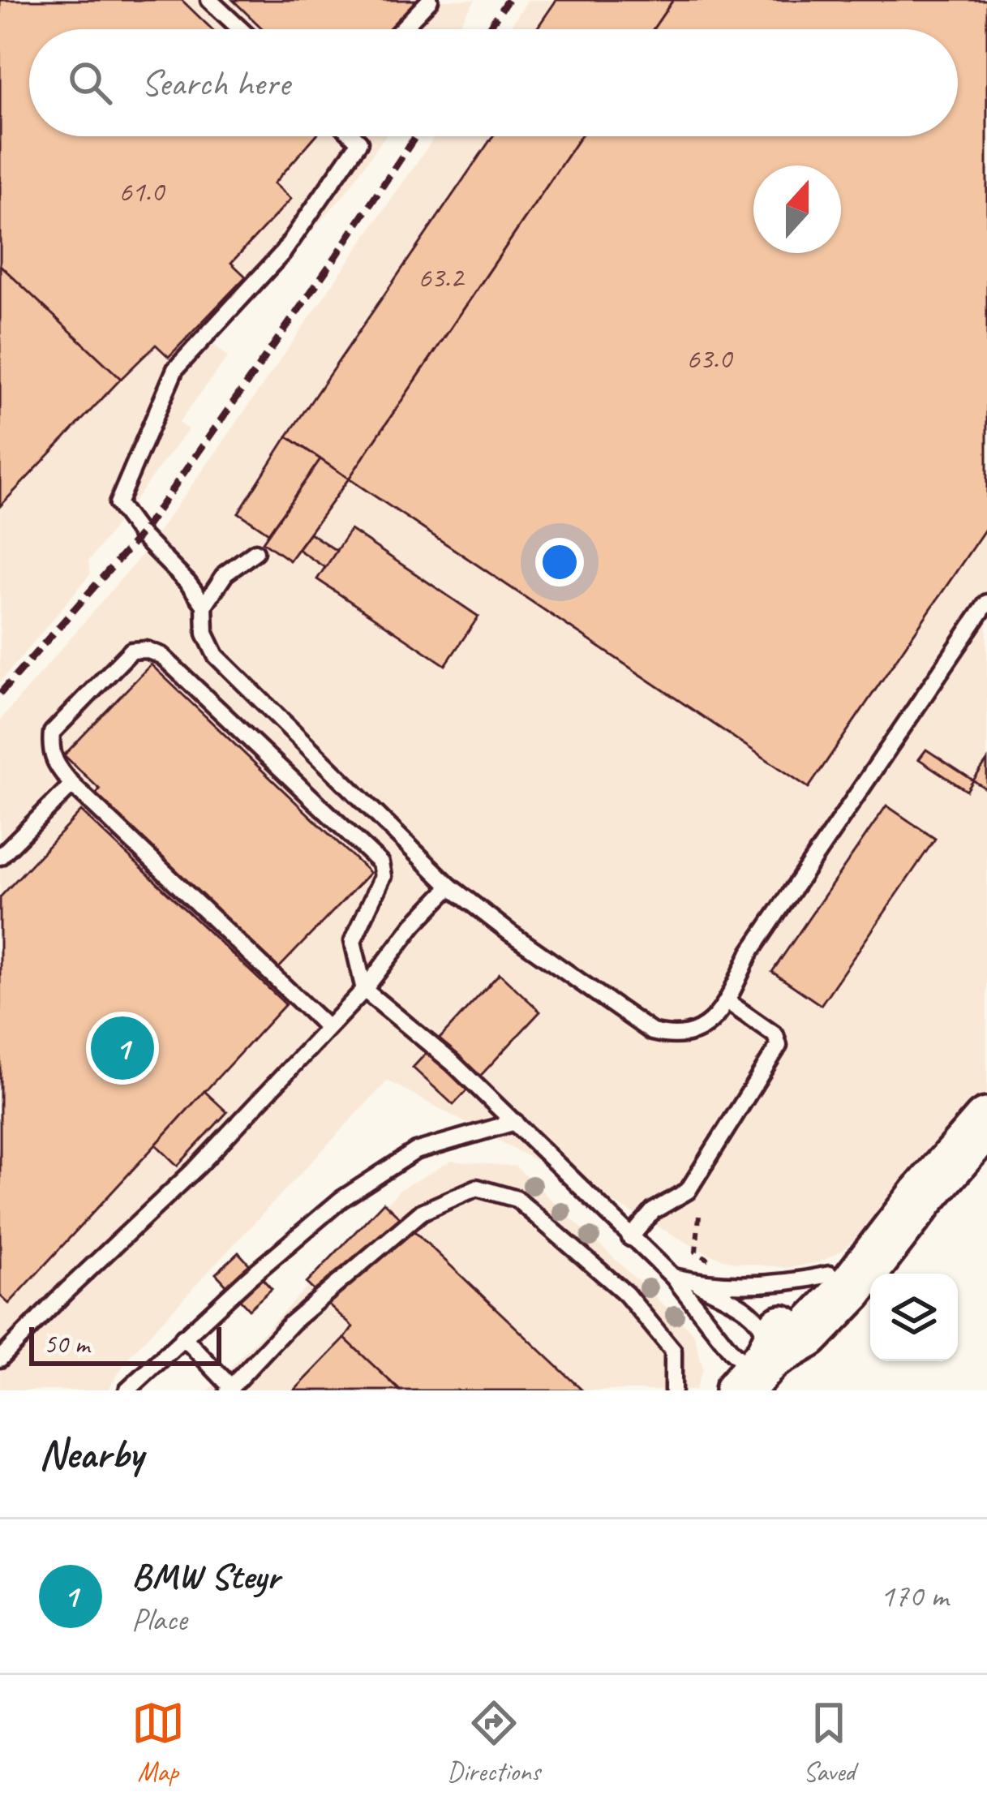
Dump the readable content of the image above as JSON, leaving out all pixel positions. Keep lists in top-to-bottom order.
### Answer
{
  "house_numbers": ["61.0", "63.2", "63.0"],
  "scale_bar": "50 m",
  "north": "top",
  "page": {
    "search": "Search here",
    "pins": "1",
    "scale": "50 m",
    "heading": "Nearby",
    "list": [
      {
        "mark": "1",
        "name": "BMW Steyr",
        "note": "Place",
        "value": "170 m"
      }
    ],
    "nav": ["Map", "Directions", "Saved"]
  }
}
